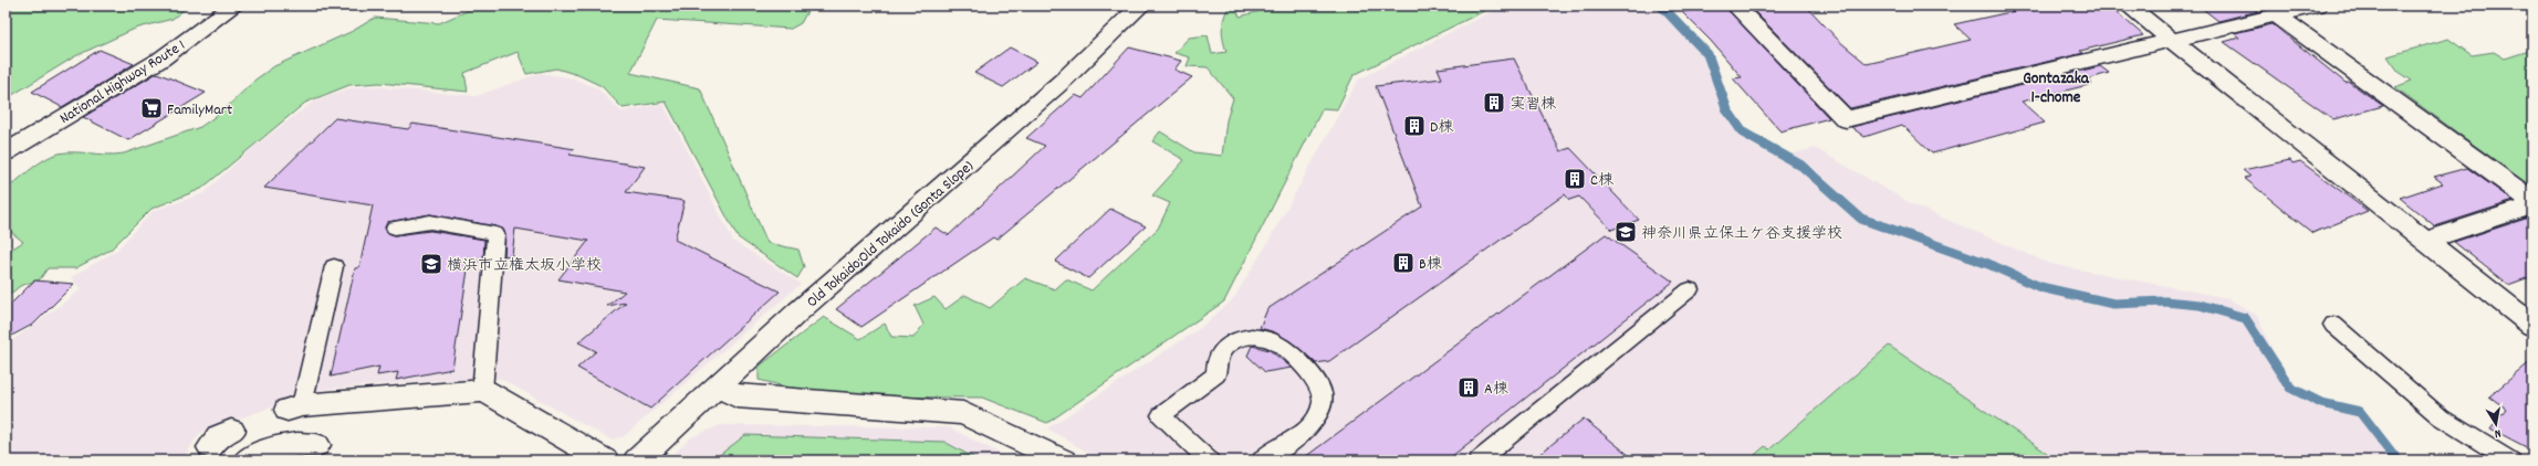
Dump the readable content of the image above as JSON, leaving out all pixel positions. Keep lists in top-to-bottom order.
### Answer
{
  "streets": {
    "main road": ["National Highway Route 1", "Old Tokaido;Old Tokaido (Gonta Slope)"]
  },
  "districts": ["Gontazaka 1-chome"],
  "places": {
    "building": [
      "実習棟",
      "D棟",
      "C棟",
      "B棟",
      "A棟"
    ],
    "supermarket": ["FamilyMart"],
    "school or university": ["神奈川県立保土ケ谷支援学校", "横浜市立権太坂小学校"]
  },
  "north": "bottom"
}
